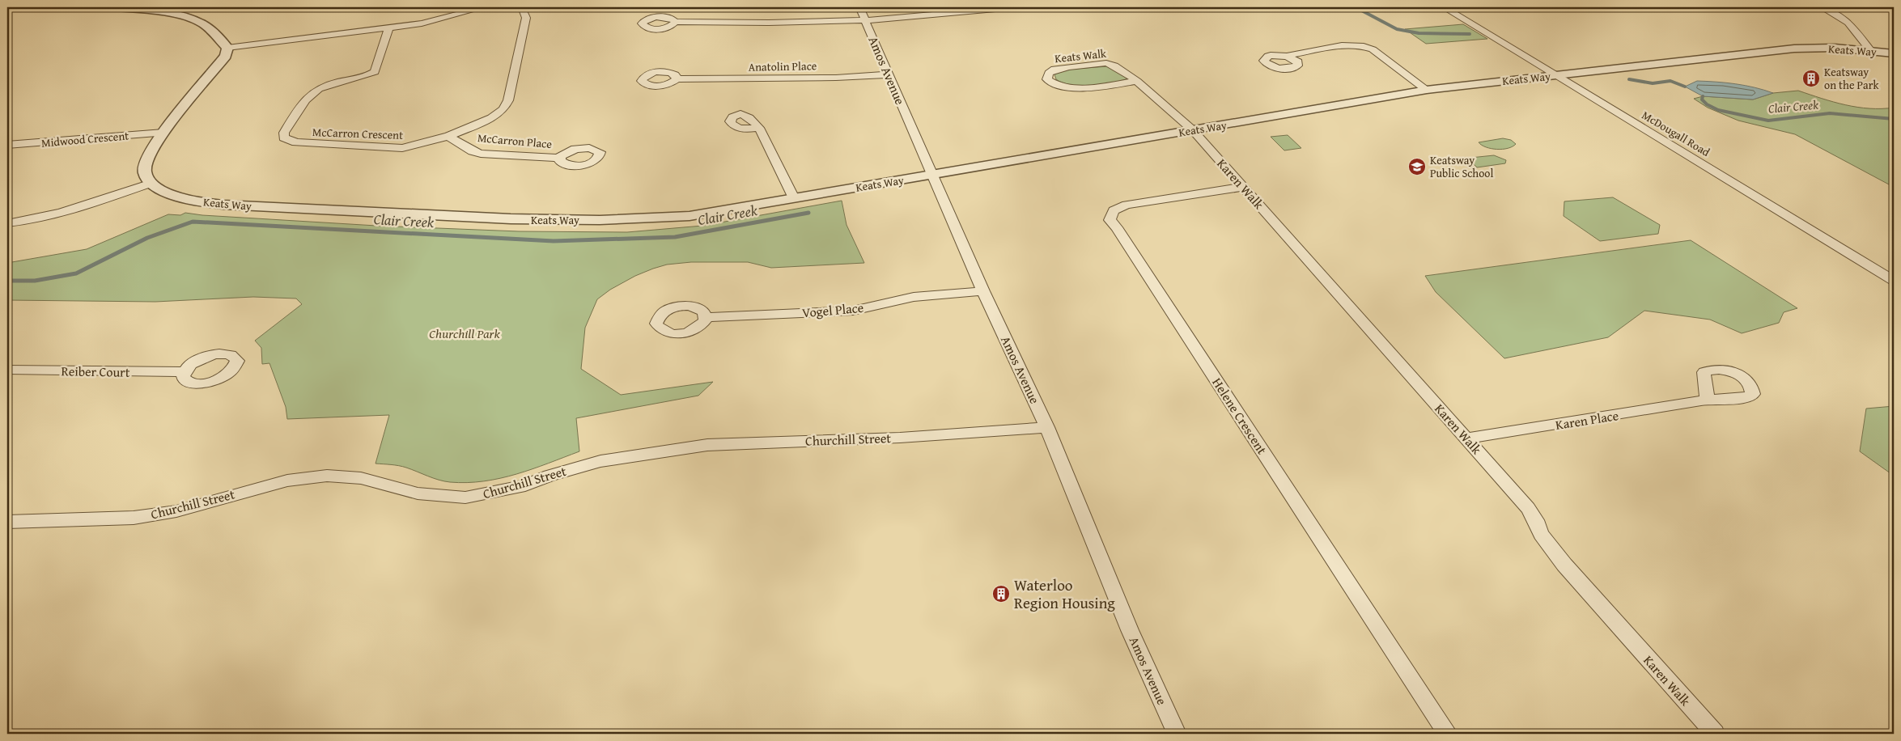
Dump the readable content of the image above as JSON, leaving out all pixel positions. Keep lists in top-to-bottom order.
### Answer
{
  "streets": {
    "street": [
      "Keats Way",
      "Keats Walk",
      "Anatolin Place",
      "Amos Avenue",
      "McCarron Crescent",
      "McDougall Road",
      "Midwood Crescent",
      "McCarron Place",
      "Karen Walk",
      "Vogel Place",
      "Reiber Court",
      "Helene Crescent",
      "Karen Place",
      "Churchill Street"
    ]
  },
  "crossings": [
    ["Keats Way", "Keats Walk"],
    ["Keats Way", "Amos Avenue"],
    ["Keats Way", "McDougall Road"],
    ["Keats Way", "Karen Walk"],
    ["Keats Walk", "Karen Walk"],
    ["Anatolin Place", "Amos Avenue"],
    ["Amos Avenue", "Vogel Place"],
    ["Amos Avenue", "Churchill Street"],
    ["McCarron Crescent", "McCarron Place"],
    ["Karen Walk", "Helene Crescent"],
    ["Karen Walk", "Karen Place"]
  ],
  "water": ["Clair Creek"],
  "parks": ["Churchill Park"],
  "places": {
    "building": ["Keatsway on the Park", "Waterloo Region Housing"],
    "school or university": ["Keatsway Public School"]
  }
}
